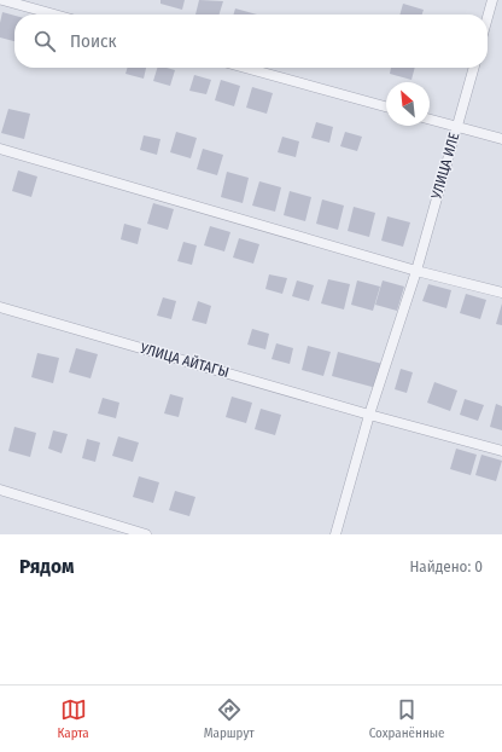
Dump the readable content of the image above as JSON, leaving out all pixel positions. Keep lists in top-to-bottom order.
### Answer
{
  "streets": {
    "street": ["УЛИЦА ИЛЕ", "УЛИЦА АЙТАГЫ"]
  },
  "north": "top left",
  "page": {
    "search": "Поиск",
    "heading": ["Рядом", "Найдено: 0"],
    "nav": ["Карта", "Маршрут", "Сохранённые"]
  }
}
